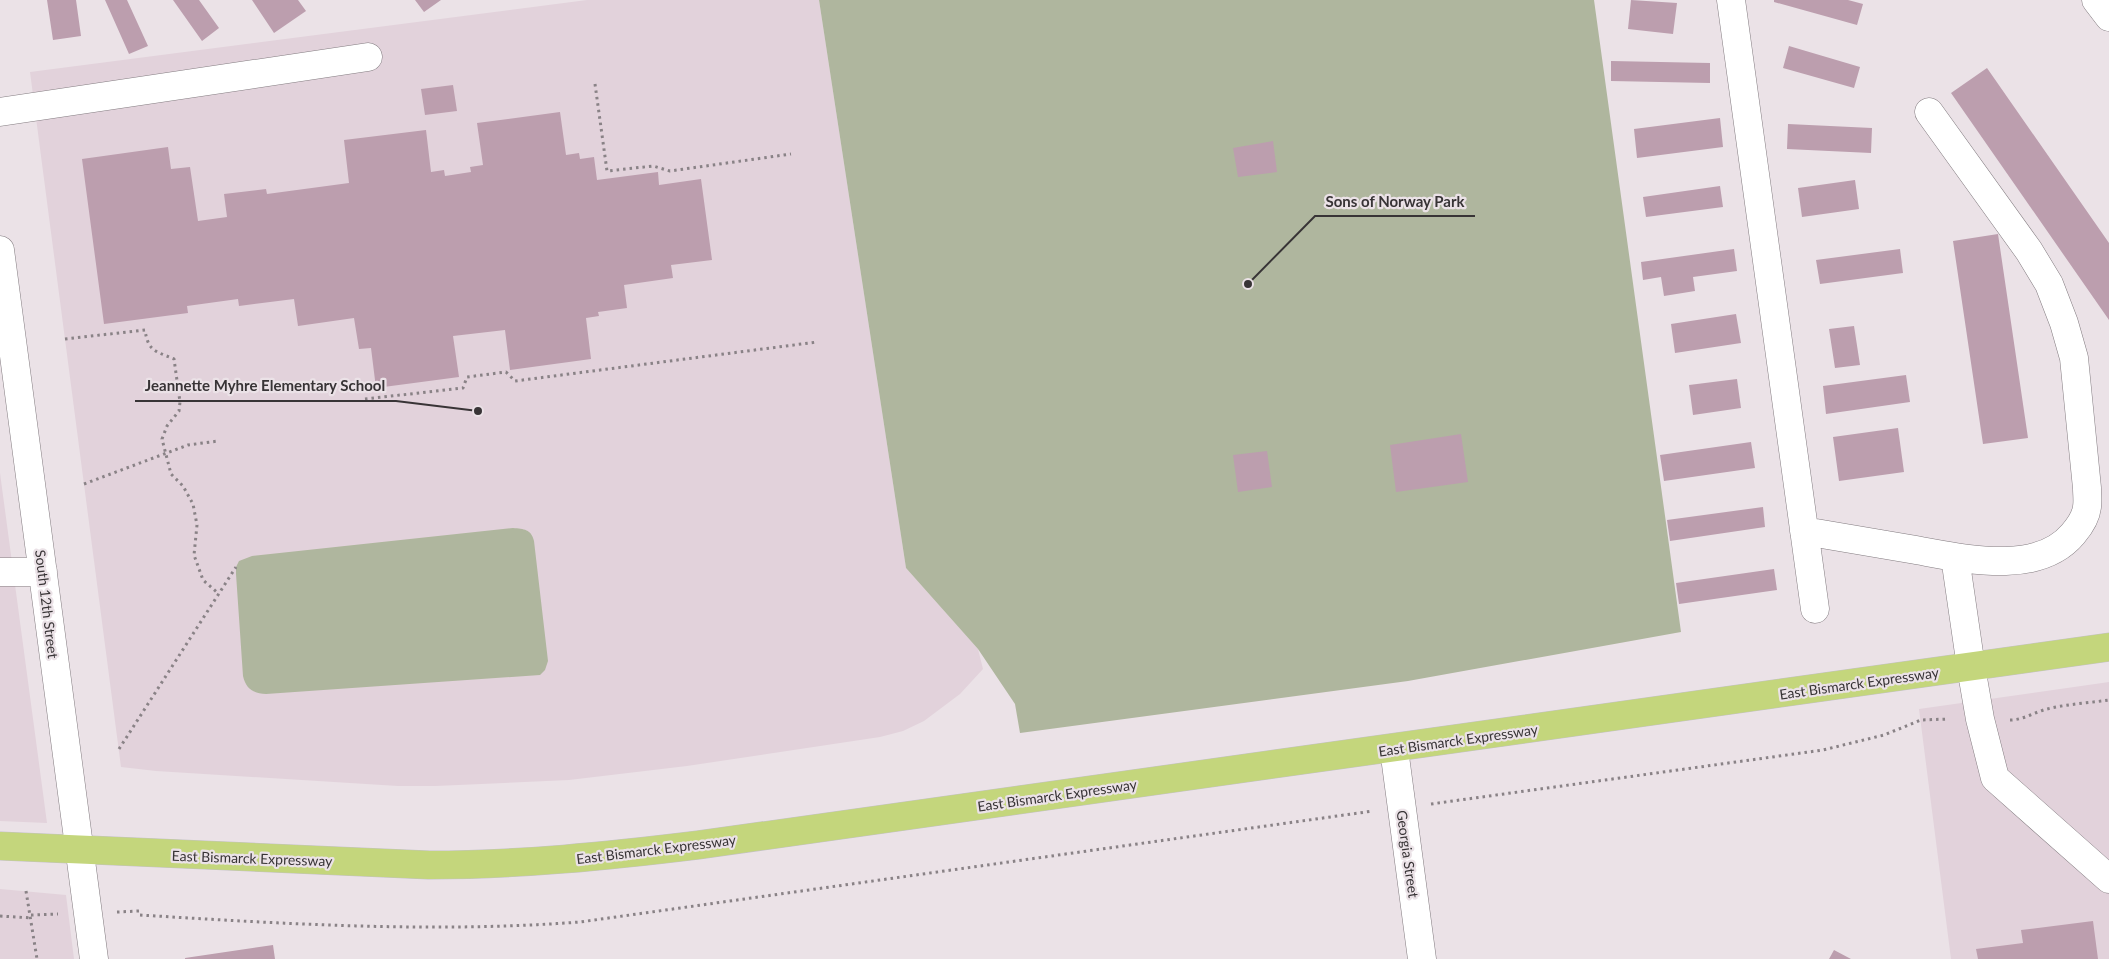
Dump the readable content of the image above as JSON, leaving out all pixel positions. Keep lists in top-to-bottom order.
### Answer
{
  "streets": {
    "main road": ["East Bismarck Expressway"],
    "street": ["South 12th Street", "Georgia Street"]
  },
  "crossings": [
    ["South 12th Street", "East Bismarck Expressway"],
    ["East Bismarck Expressway", "Georgia Street"]
  ],
  "places": ["Sons of Norway Park", "Jeannette Myhre Elementary School"]
}
